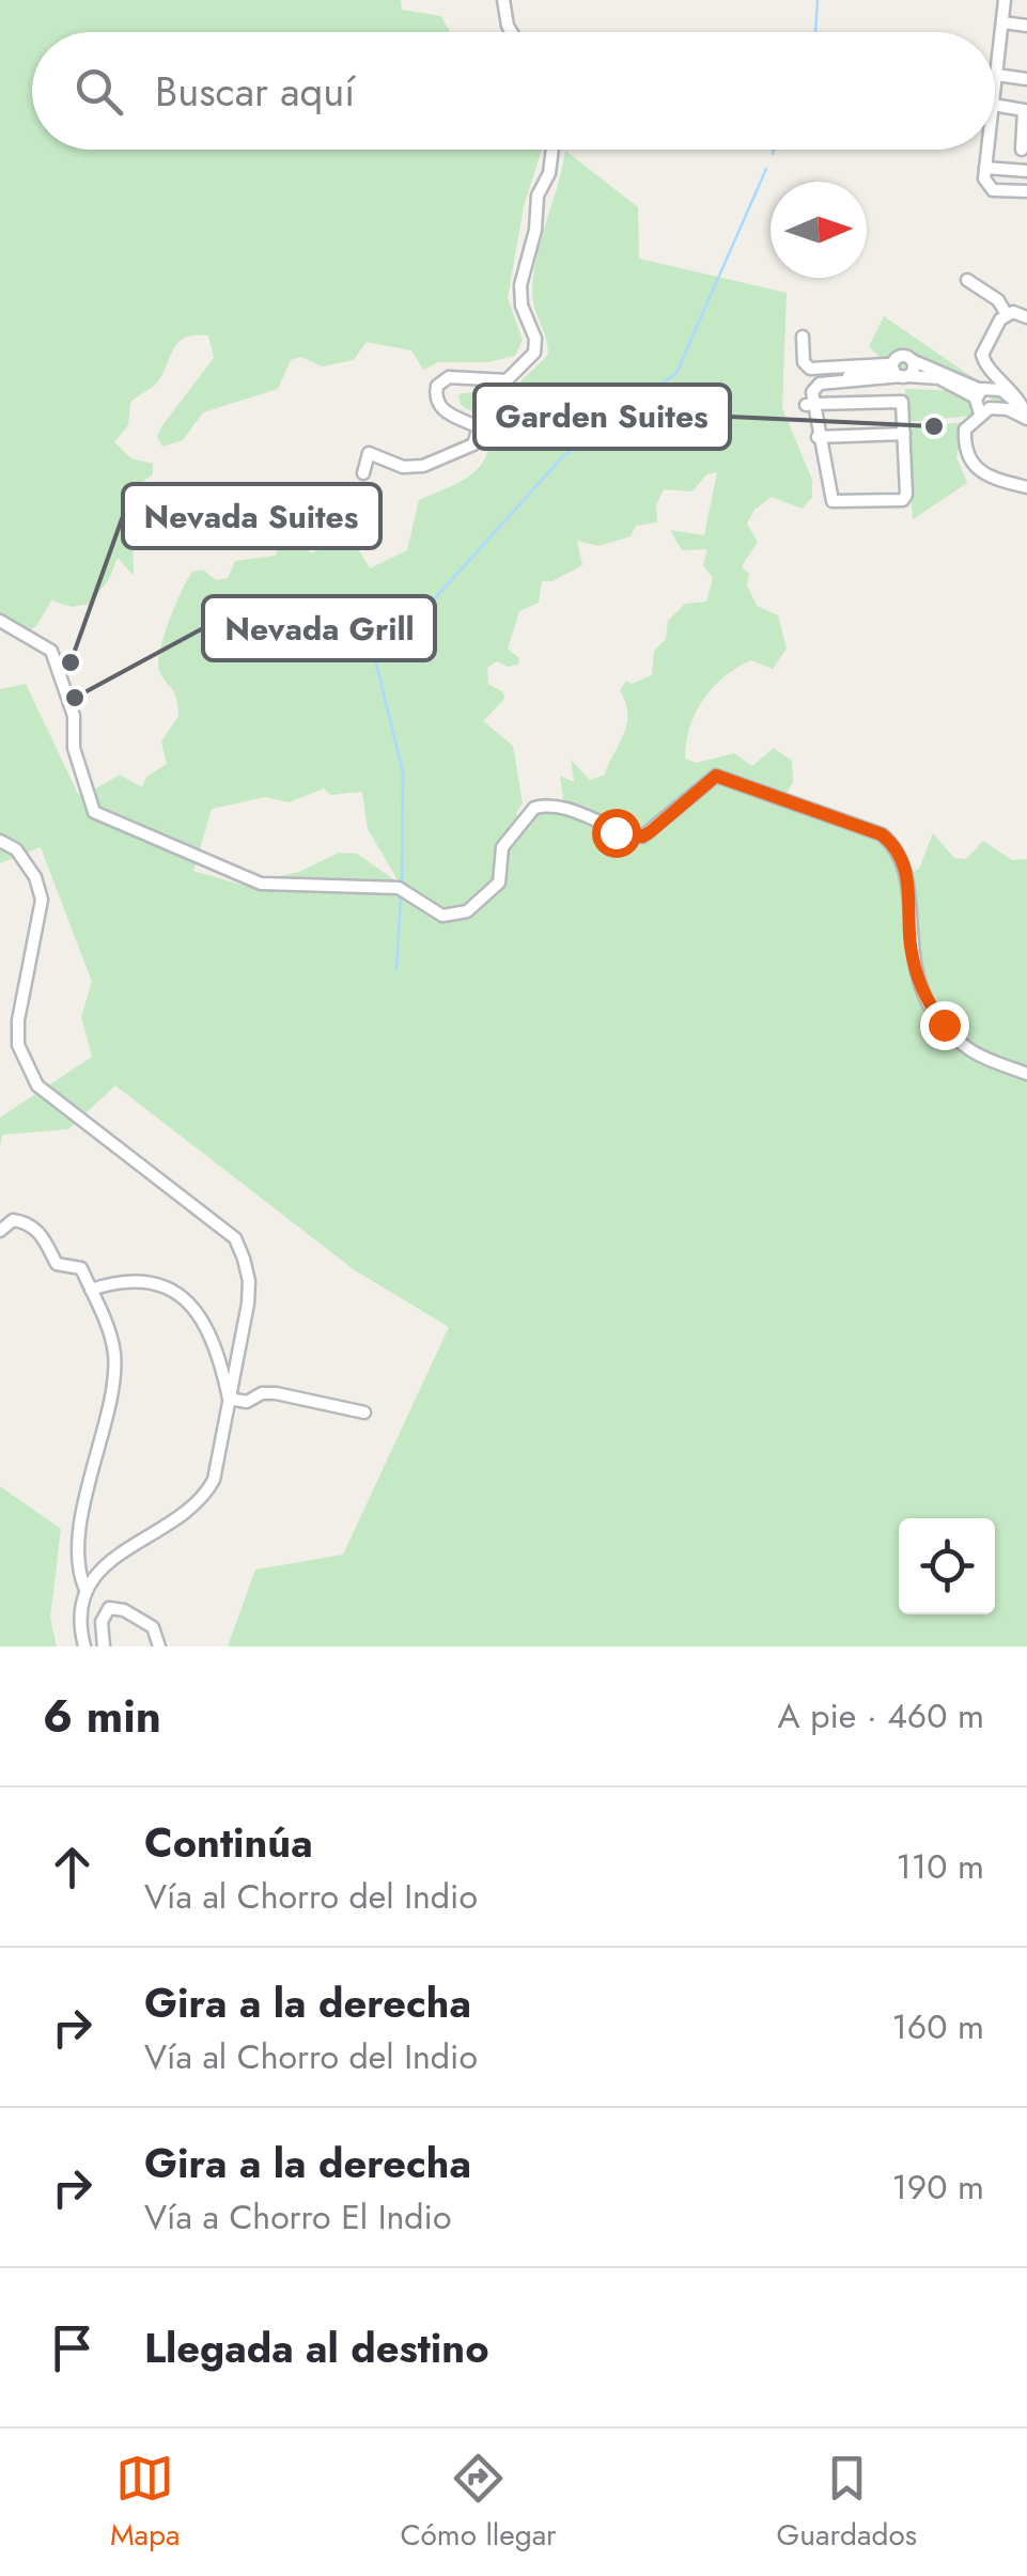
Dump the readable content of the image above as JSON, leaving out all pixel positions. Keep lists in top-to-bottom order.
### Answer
{
  "places": ["Garden Suites", "Nevada Suites", "Nevada Grill"],
  "north": "right",
  "page": {
    "search": "Buscar aquí",
    "heading": ["6 min", "A pie · 460 m"],
    "list": [
      ["Continúa", "Vía al Chorro del Indio", "110 m"],
      ["Gira a la derecha", "Vía al Chorro del Indio", "160 m"],
      ["Gira a la derecha", "Vía a Chorro El Indio", "190 m"],
      "Llegada al destino"
    ],
    "nav": ["Mapa", "Cómo llegar", "Guardados"]
  }
}
